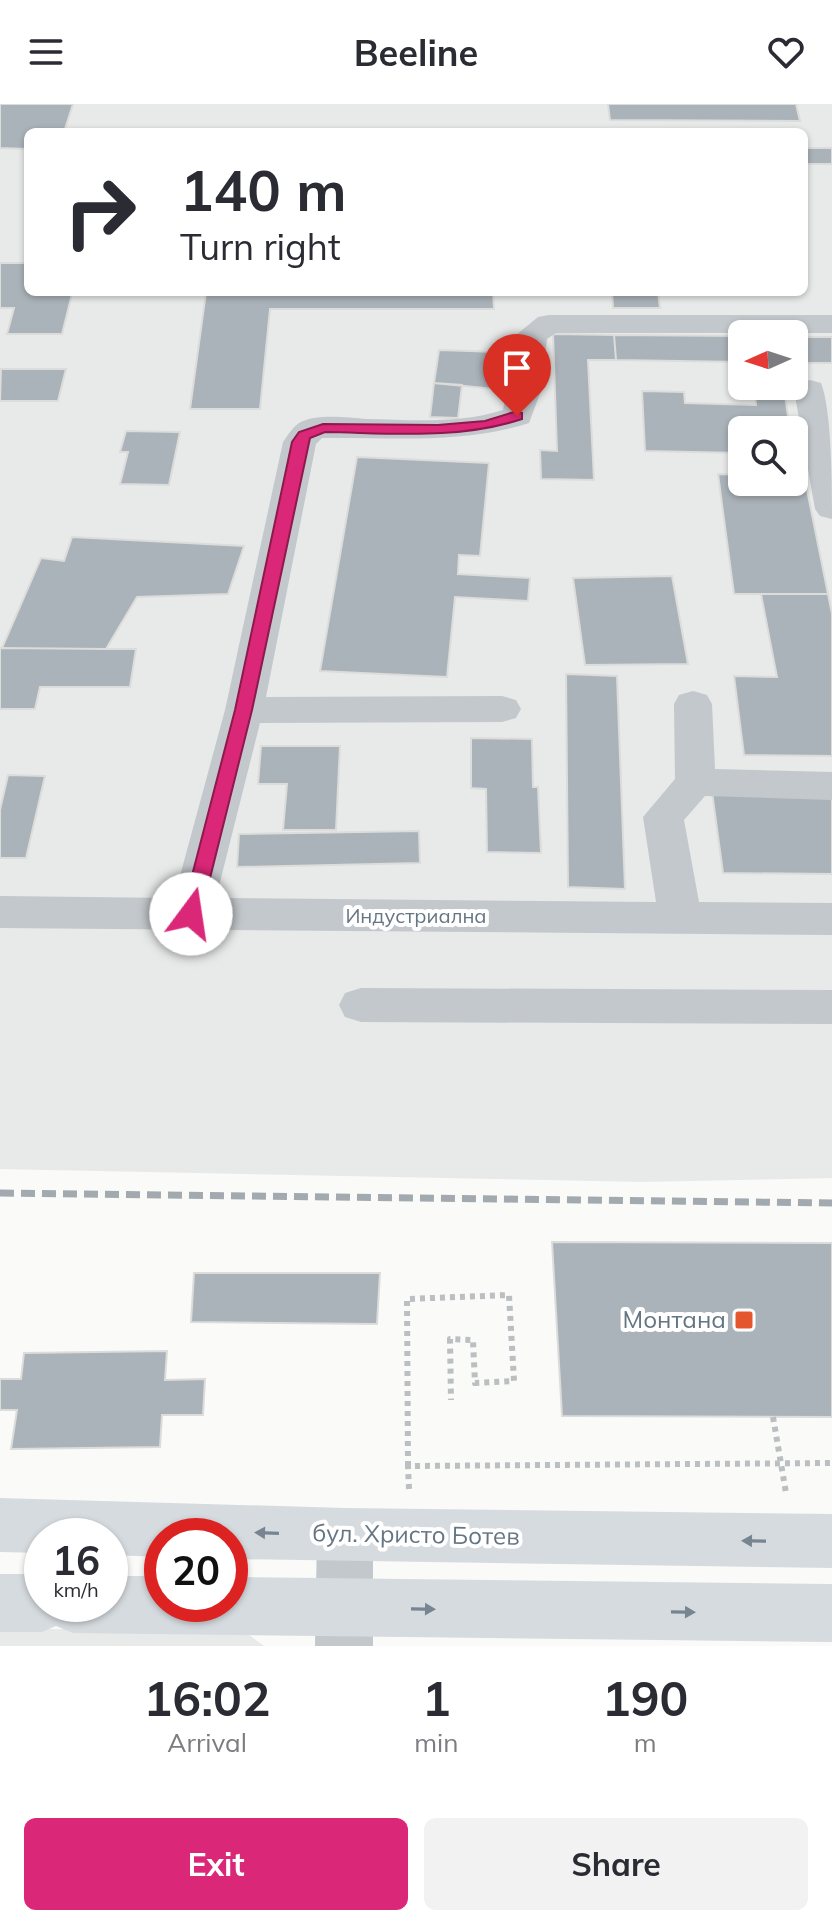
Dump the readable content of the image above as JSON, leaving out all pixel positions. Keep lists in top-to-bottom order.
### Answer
{
  "streets": {
    "main road": ["бул. Христо Ботев"],
    "street": ["Индустриална"]
  },
  "places": {
    "transit": ["Монтана"]
  },
  "north": "left",
  "page": {
    "header": "Beeline",
    "turn": ["140 m", "Turn right"],
    "speed": "16 km/h",
    "limit": "20",
    "eta": [
      "16:02",
      "Arrival",
      "1",
      "min",
      "190",
      "m"
    ],
    "buttons": ["Exit", "Share"]
  }
}
